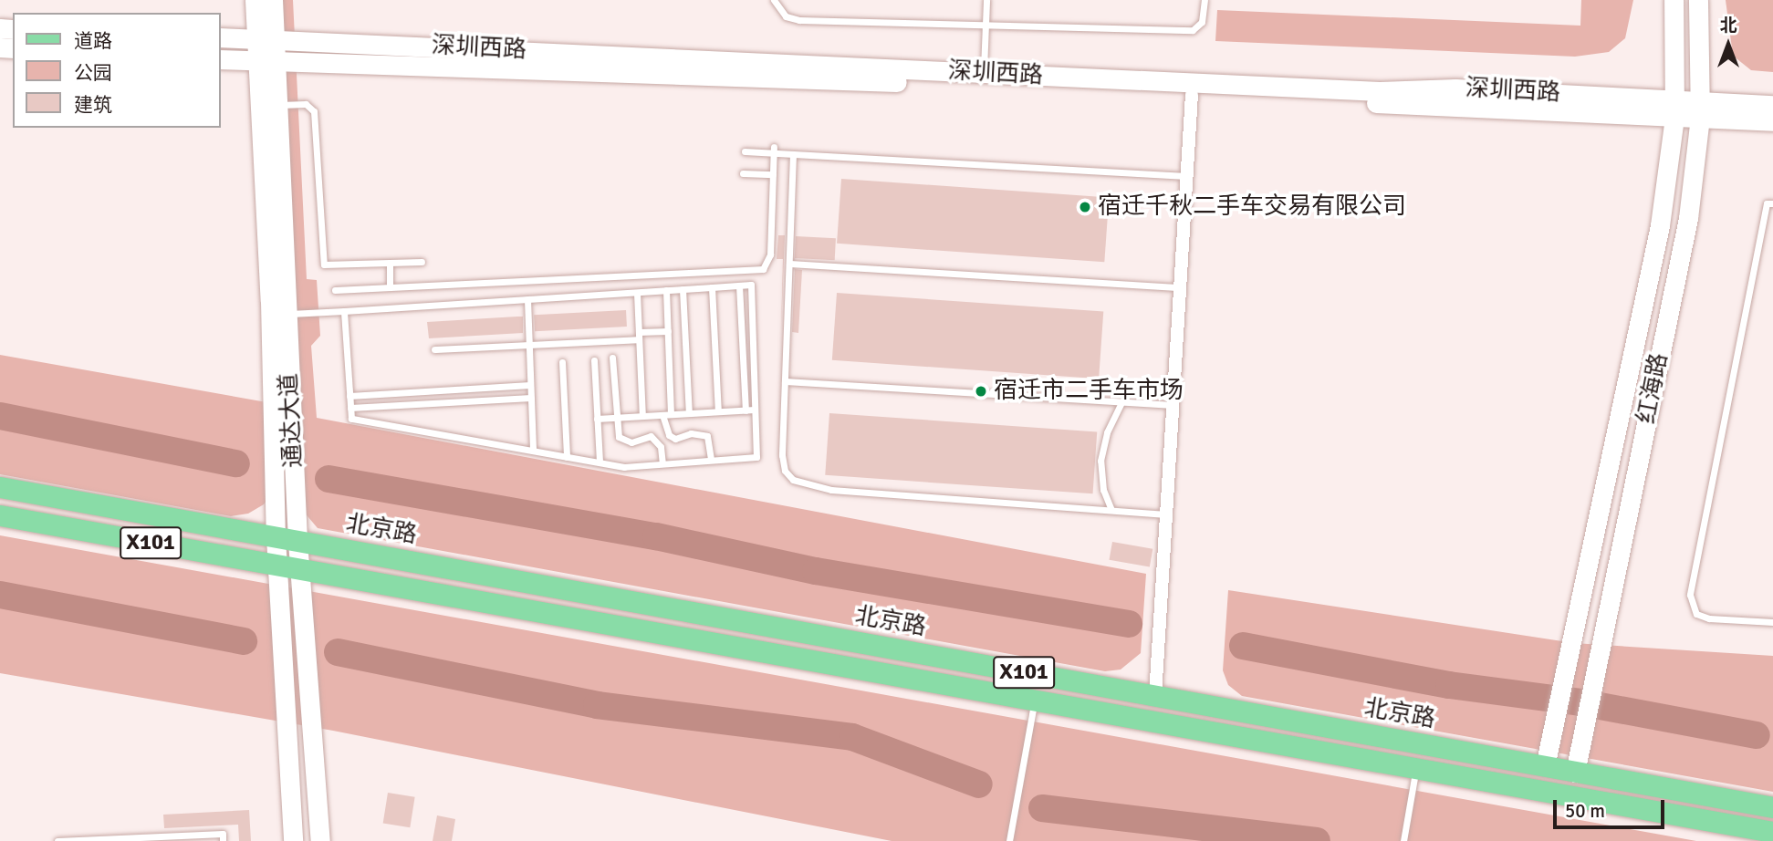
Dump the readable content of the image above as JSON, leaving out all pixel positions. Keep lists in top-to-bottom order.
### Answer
{
  "streets": {
    "main road": ["北京路", "X101"],
    "street": ["深圳西路", "红海路", "通达大道"]
  },
  "crossings": [
    ["深圳西路", "红海路"],
    ["深圳西路", "通达大道"],
    ["红海路", "北京路"],
    ["通达大道", "北京路"],
    ["通达大道", "X101"]
  ],
  "places": ["宿迁千秋二手车交易有限公司", "宿迁市二手车市场"],
  "legend": ["道路", "公园", "建筑"],
  "scale_bar": "50 m",
  "north": "top"
}
